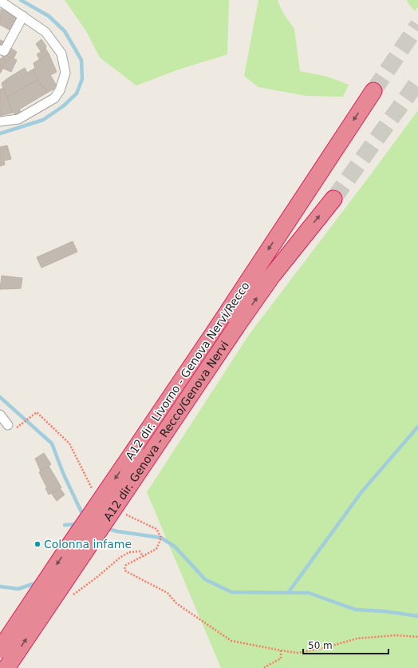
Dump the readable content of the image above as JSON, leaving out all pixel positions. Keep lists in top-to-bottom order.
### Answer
{
  "streets": {
    "highway": ["A12 dir. Livorno - Genova Nervi/Recco", "A12 dir. Genova - Recco/Genova Nervi"]
  },
  "crossings": [
    ["A12 dir. Livorno - Genova Nervi/Recco", "A12 dir. Genova - Recco/Genova Nervi"]
  ],
  "one_way": ["A12 dir. Livorno - Genova Nervi/Recco", "A12 dir. Genova - Recco/Genova Nervi"],
  "places": ["Colonna infame"],
  "scale_bar": "50 m"
}
